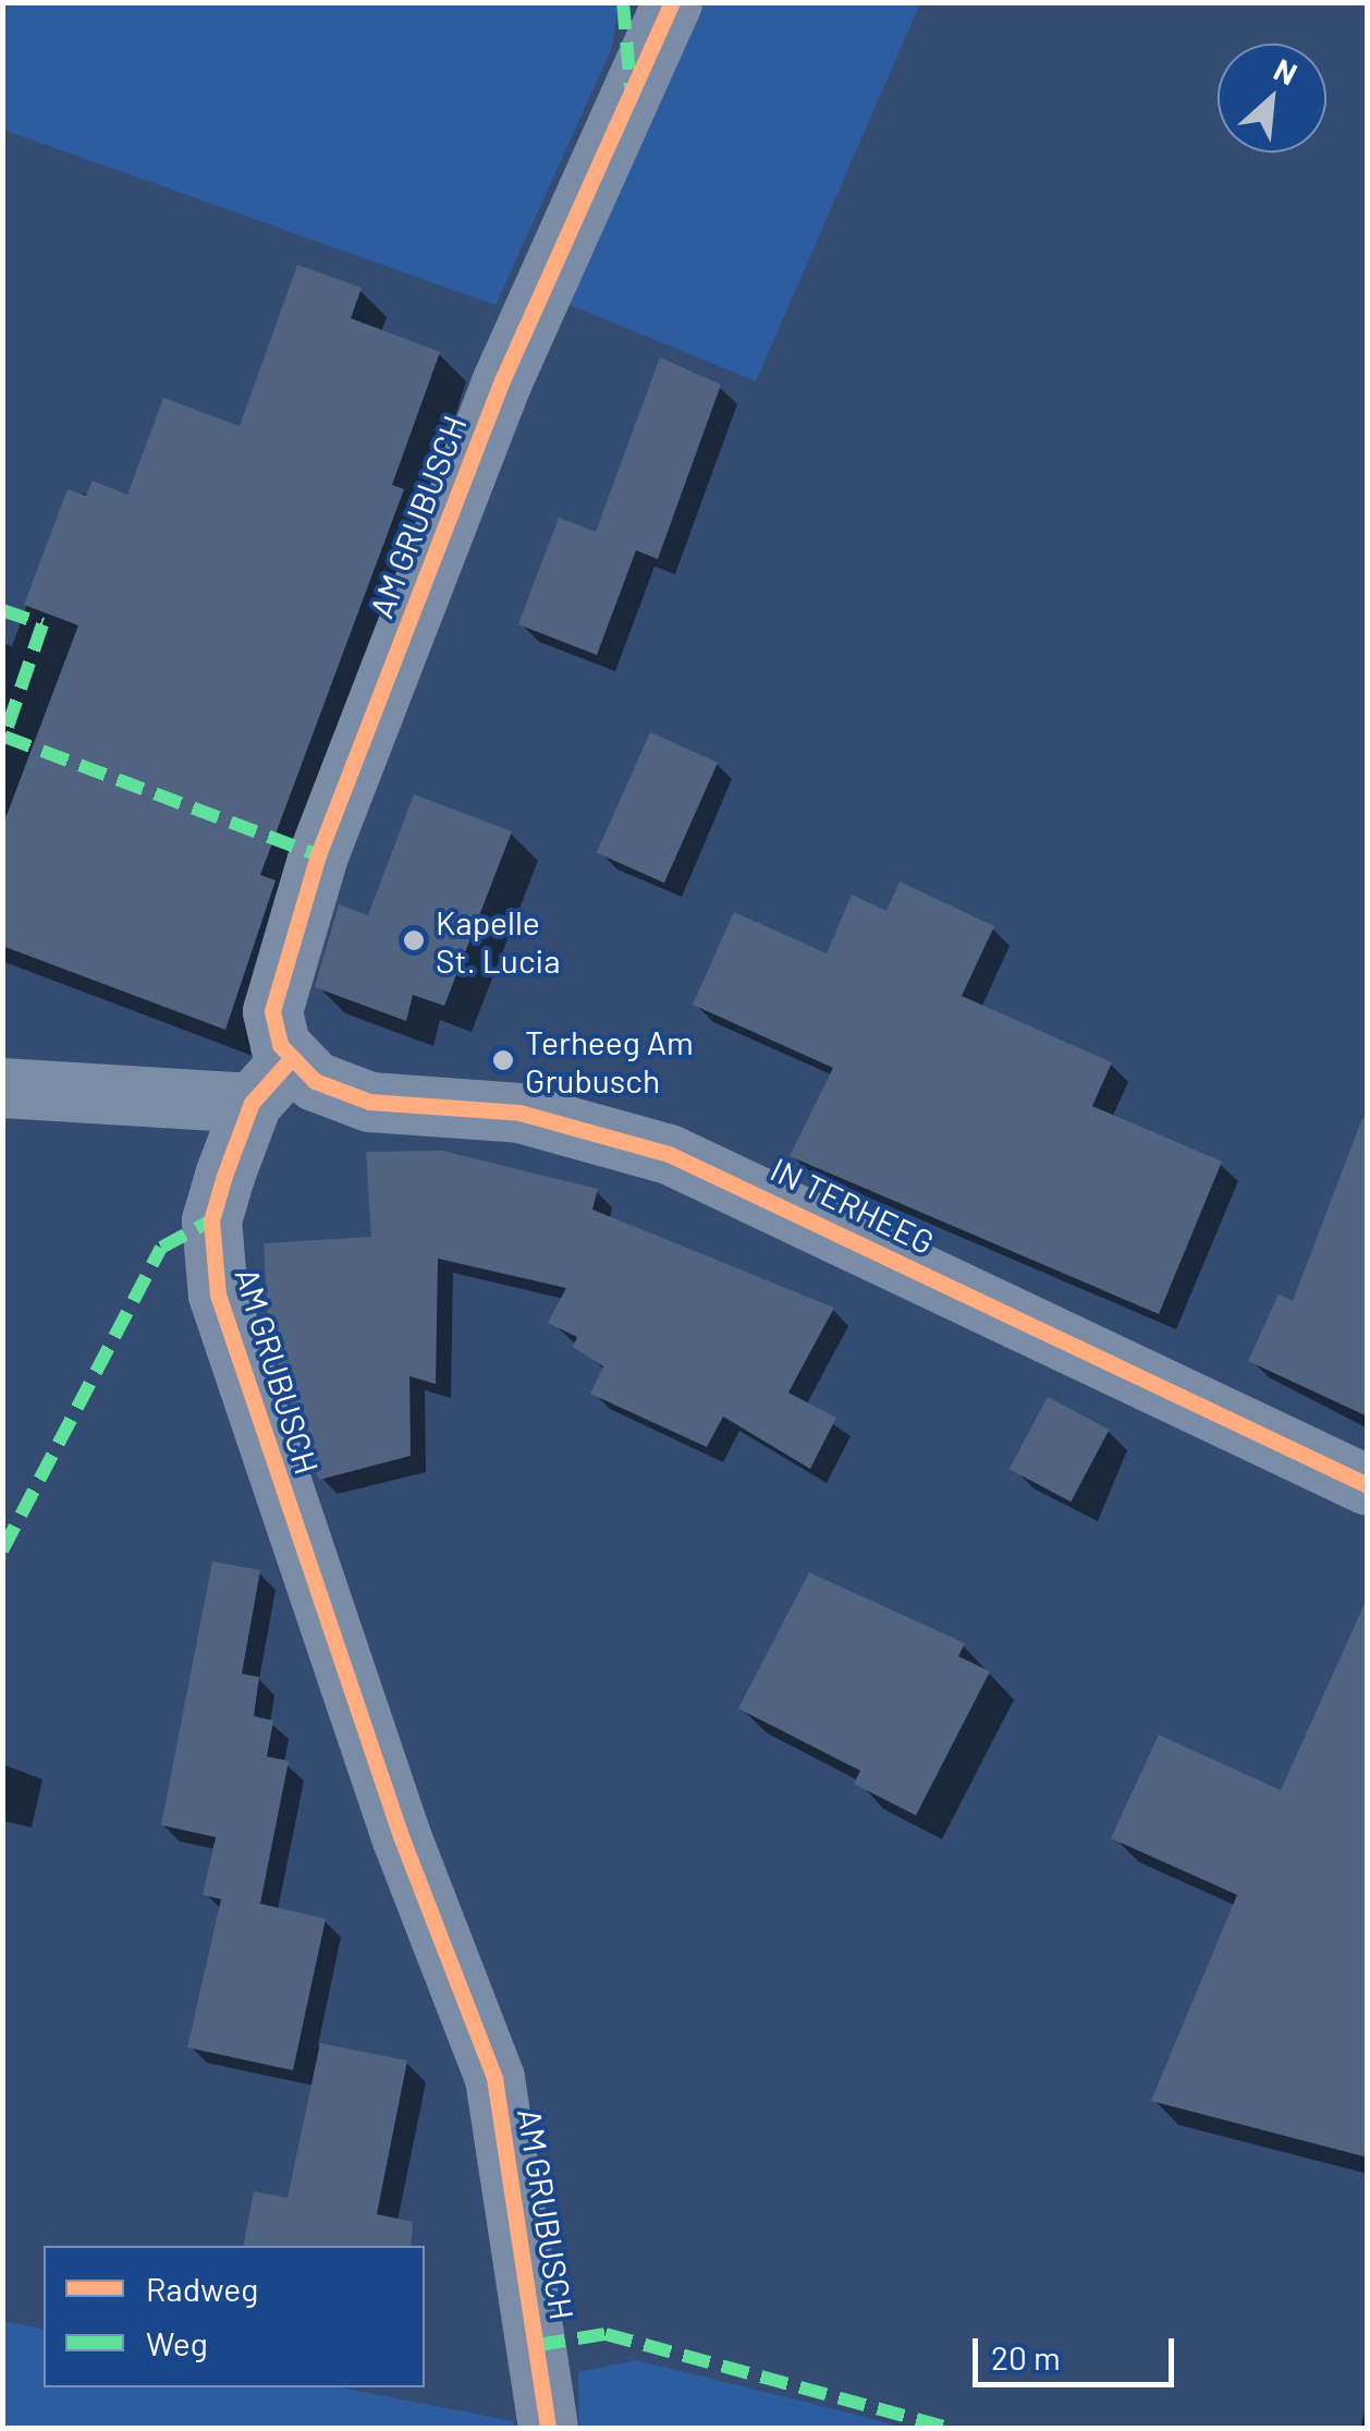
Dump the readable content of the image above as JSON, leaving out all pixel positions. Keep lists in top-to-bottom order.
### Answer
{
  "streets": {
    "street": ["AM GRUBUSCH", "IN TERHEEG"]
  },
  "crossings": [
    ["AM GRUBUSCH", "IN TERHEEG"]
  ],
  "places": ["Kapelle St. Lucia", "Terheeg Am Grubusch"],
  "legend": ["Radweg", "Weg"],
  "scale_bar": "20 m",
  "north": "top right"
}
